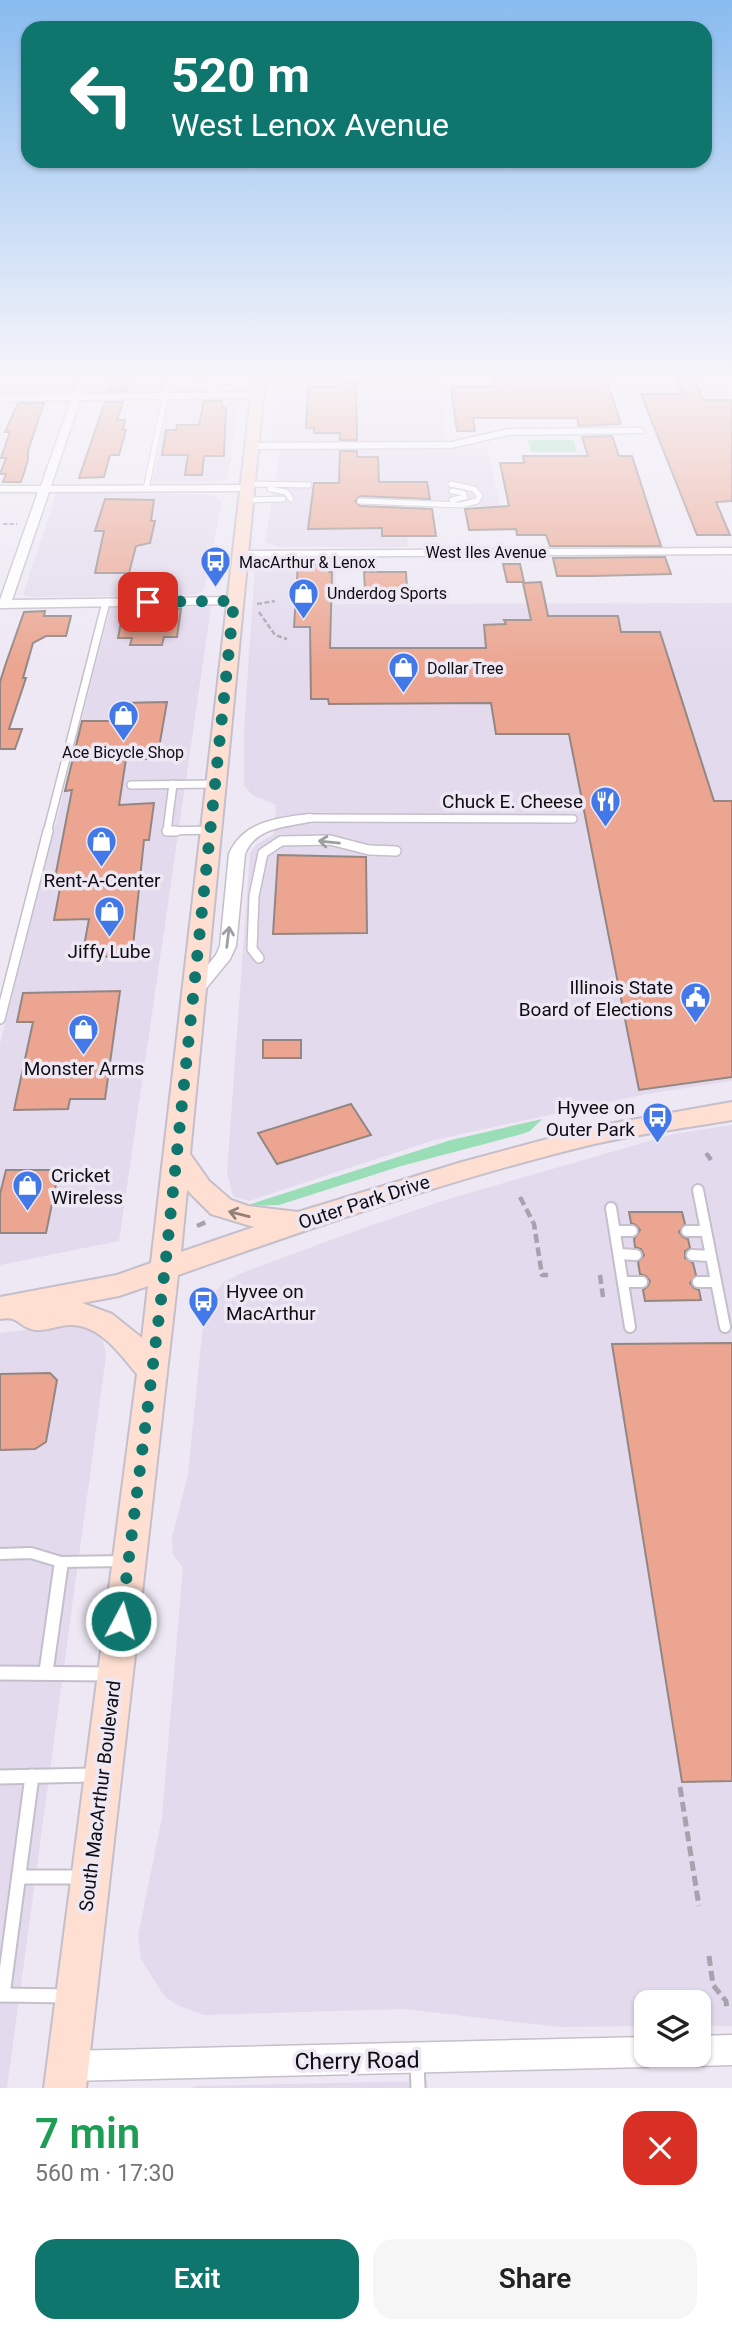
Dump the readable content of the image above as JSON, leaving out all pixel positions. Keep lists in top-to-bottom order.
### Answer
{
  "streets": {
    "main road": ["Outer Park Drive", "South MacArthur Boulevard"],
    "street": ["West Iles Avenue", "Cherry Road"]
  },
  "crossings": [
    ["West Iles Avenue", "South MacArthur Boulevard"],
    ["Outer Park Drive", "South MacArthur Boulevard"],
    ["South MacArthur Boulevard", "Cherry Road"]
  ],
  "places": {
    "bus stop": ["MacArthur & Lenox", "Hyvee on Outer Park", "Hyvee on MacArthur"],
    "shop": [
      "Underdog Sports",
      "Dollar Tree",
      "Ace Bicycle Shop",
      "Rent-A-Center",
      "Jiffy Lube",
      "Monster Arms",
      "Cricket Wireless"
    ],
    "restaurant": ["Chuck E. Cheese"],
    "public building": ["Illinois State Board of Elections"]
  },
  "page": {
    "turn": ["520 m", "West Lenox Avenue"],
    "heading": ["7 min", "560 m · 17:30"],
    "buttons": ["Exit", "Share"]
  }
}
